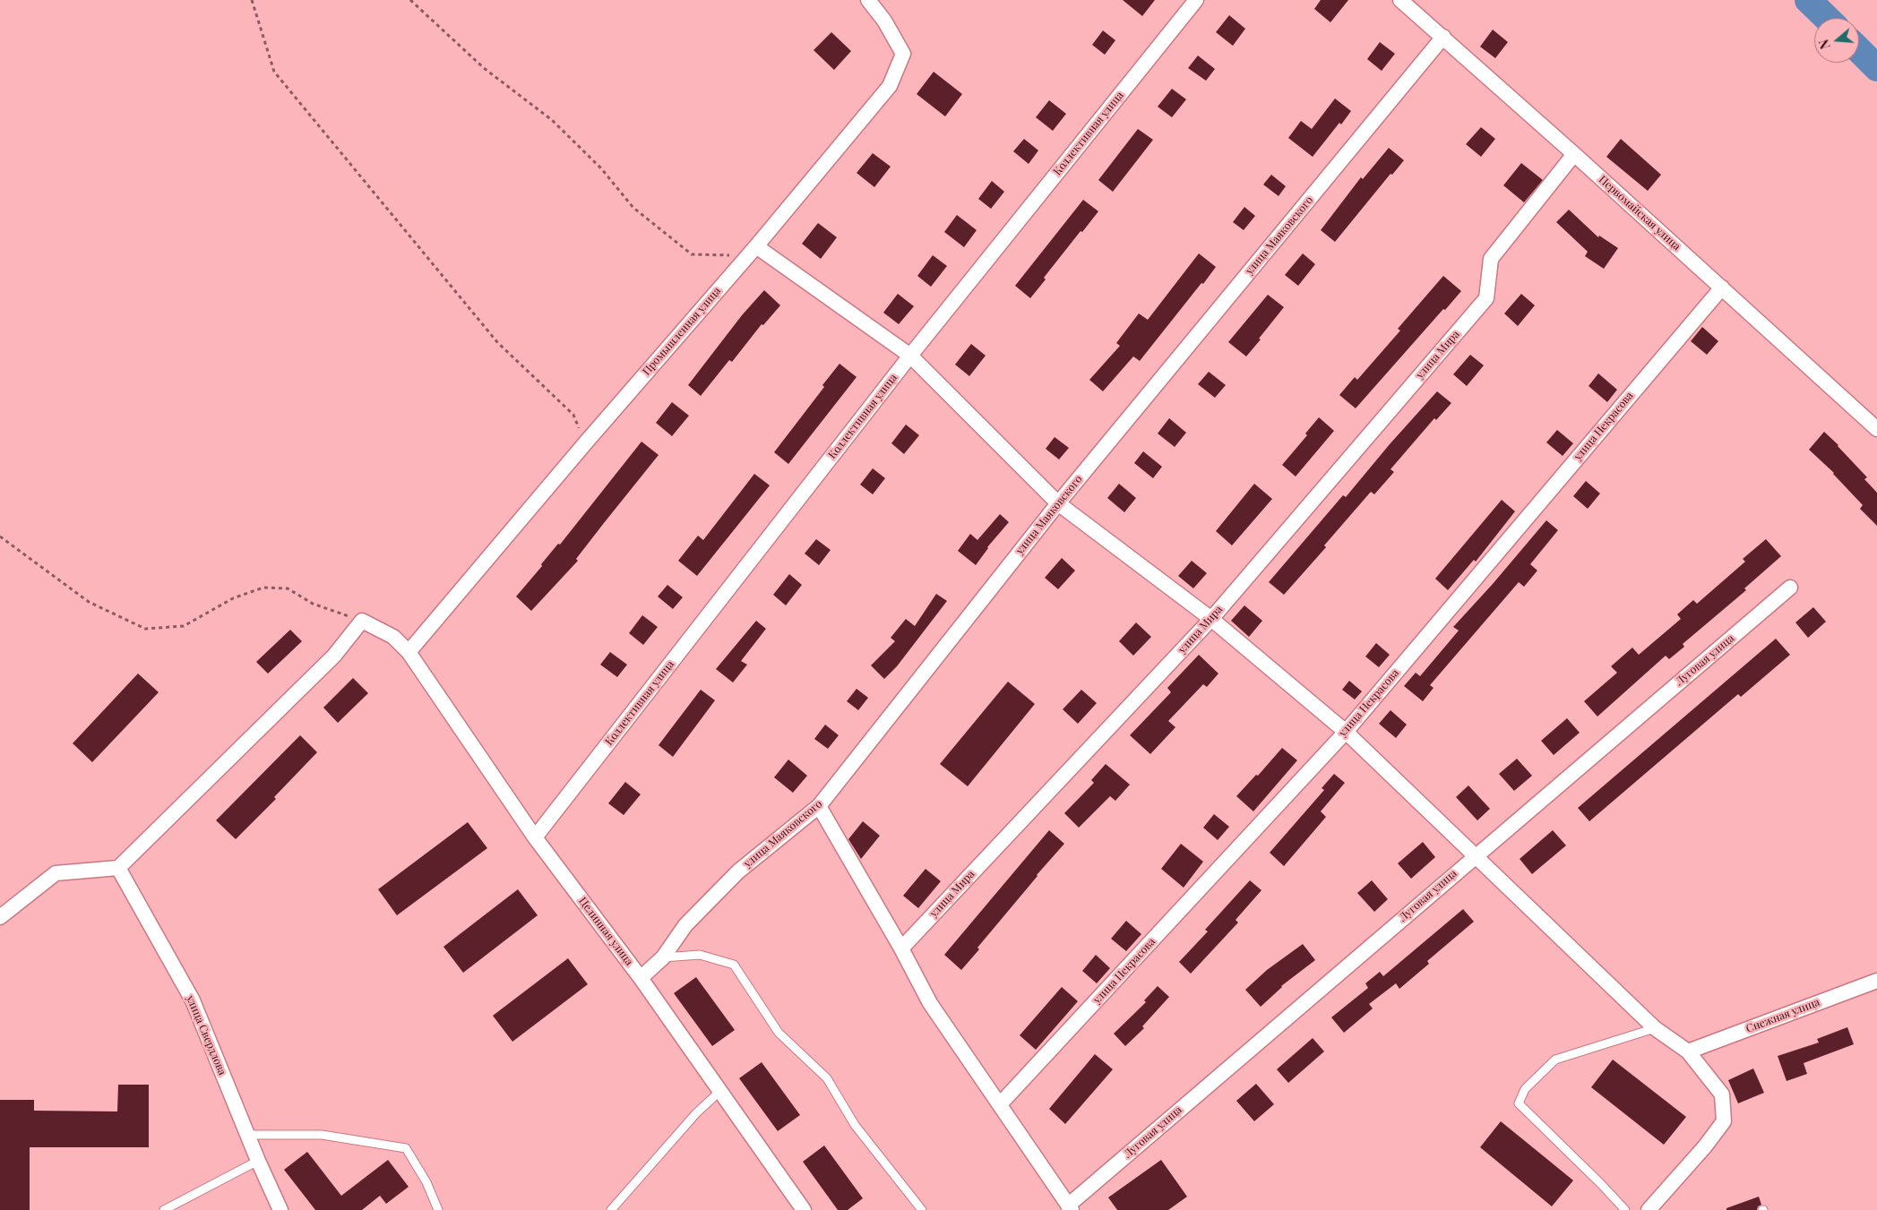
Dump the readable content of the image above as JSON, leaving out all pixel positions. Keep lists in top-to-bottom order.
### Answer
{
  "streets": {
    "street": [
      "Коллективная улица",
      "Первомайская улица",
      "улица Маяковского",
      "Промышленная улица",
      "улица Мира",
      "улица Некрасова",
      "Луговая улица",
      "Целинная улица",
      "Снежная улица",
      "улица Свердлова"
    ]
  },
  "crossings": [
    ["Коллективная улица", "Целинная улица"],
    ["Первомайская улица", "улица Маяковского"],
    ["Первомайская улица", "улица Мира"],
    ["Первомайская улица", "улица Некрасова"],
    ["улица Маяковского", "Целинная улица"],
    ["Промышленная улица", "Целинная улица"]
  ],
  "north": "left"
}
